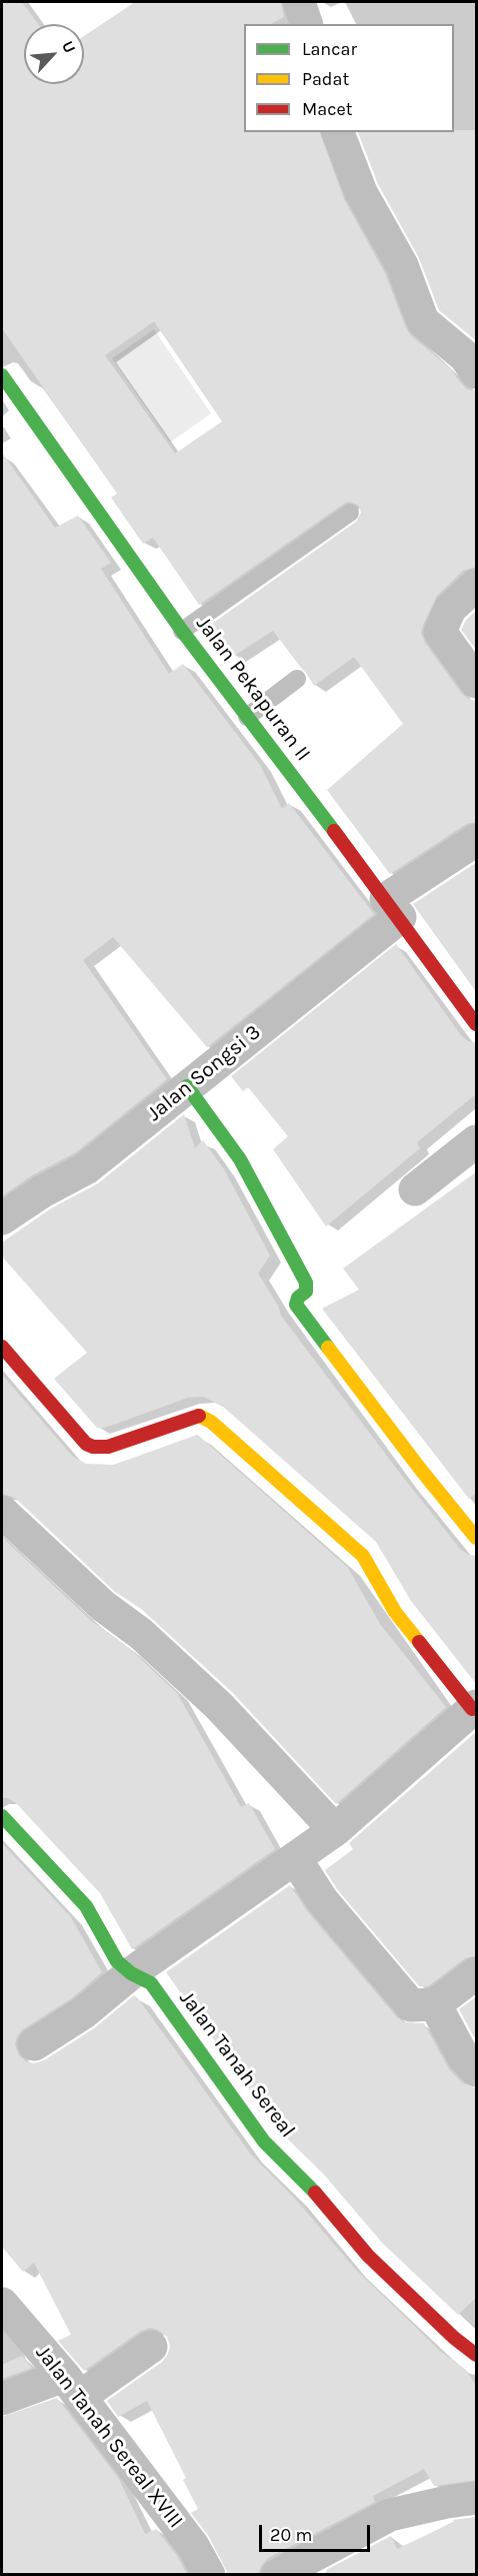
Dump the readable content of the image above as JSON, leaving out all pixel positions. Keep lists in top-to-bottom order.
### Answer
{
  "streets": {
    "street": [
      "Jalan Pekapuran II",
      "Jalan Songsi 3",
      "Jalan Tanah Sereal",
      "Jalan Tanah Sereal XVIII"
    ]
  },
  "crossings": [
    ["Jalan Pekapuran II", "Jalan Songsi 3"]
  ],
  "legend": ["Lancar", "Padat", "Macet"],
  "scale_bar": "20 m",
  "north": "top right"
}
